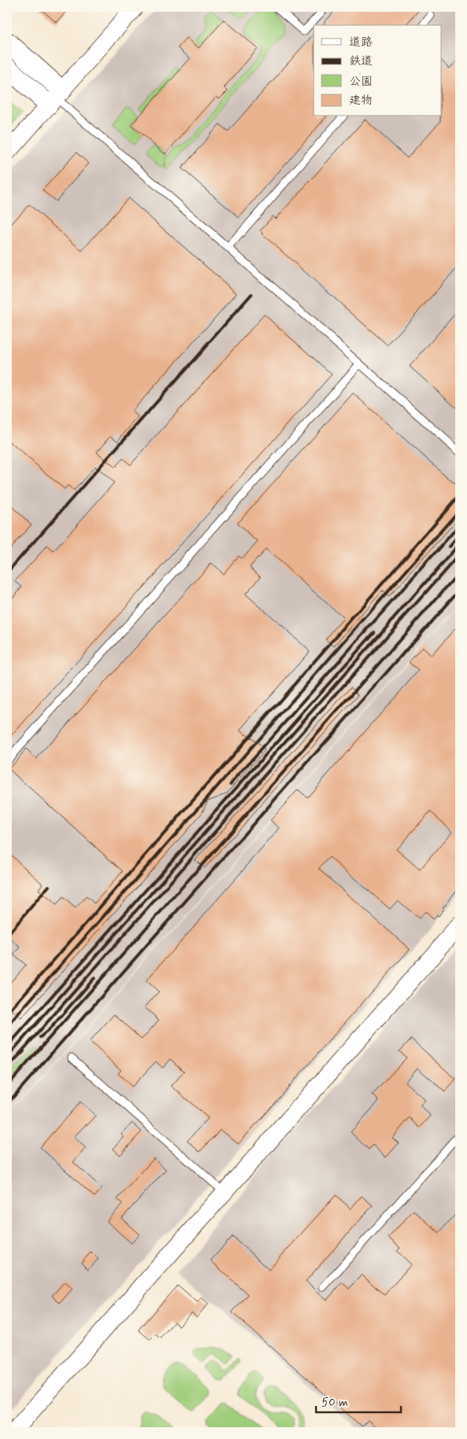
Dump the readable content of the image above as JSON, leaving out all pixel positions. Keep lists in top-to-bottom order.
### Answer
{
  "legend": [
    "道路",
    "鉄道",
    "公園",
    "建物"
  ],
  "scale_bar": "50 m"
}
